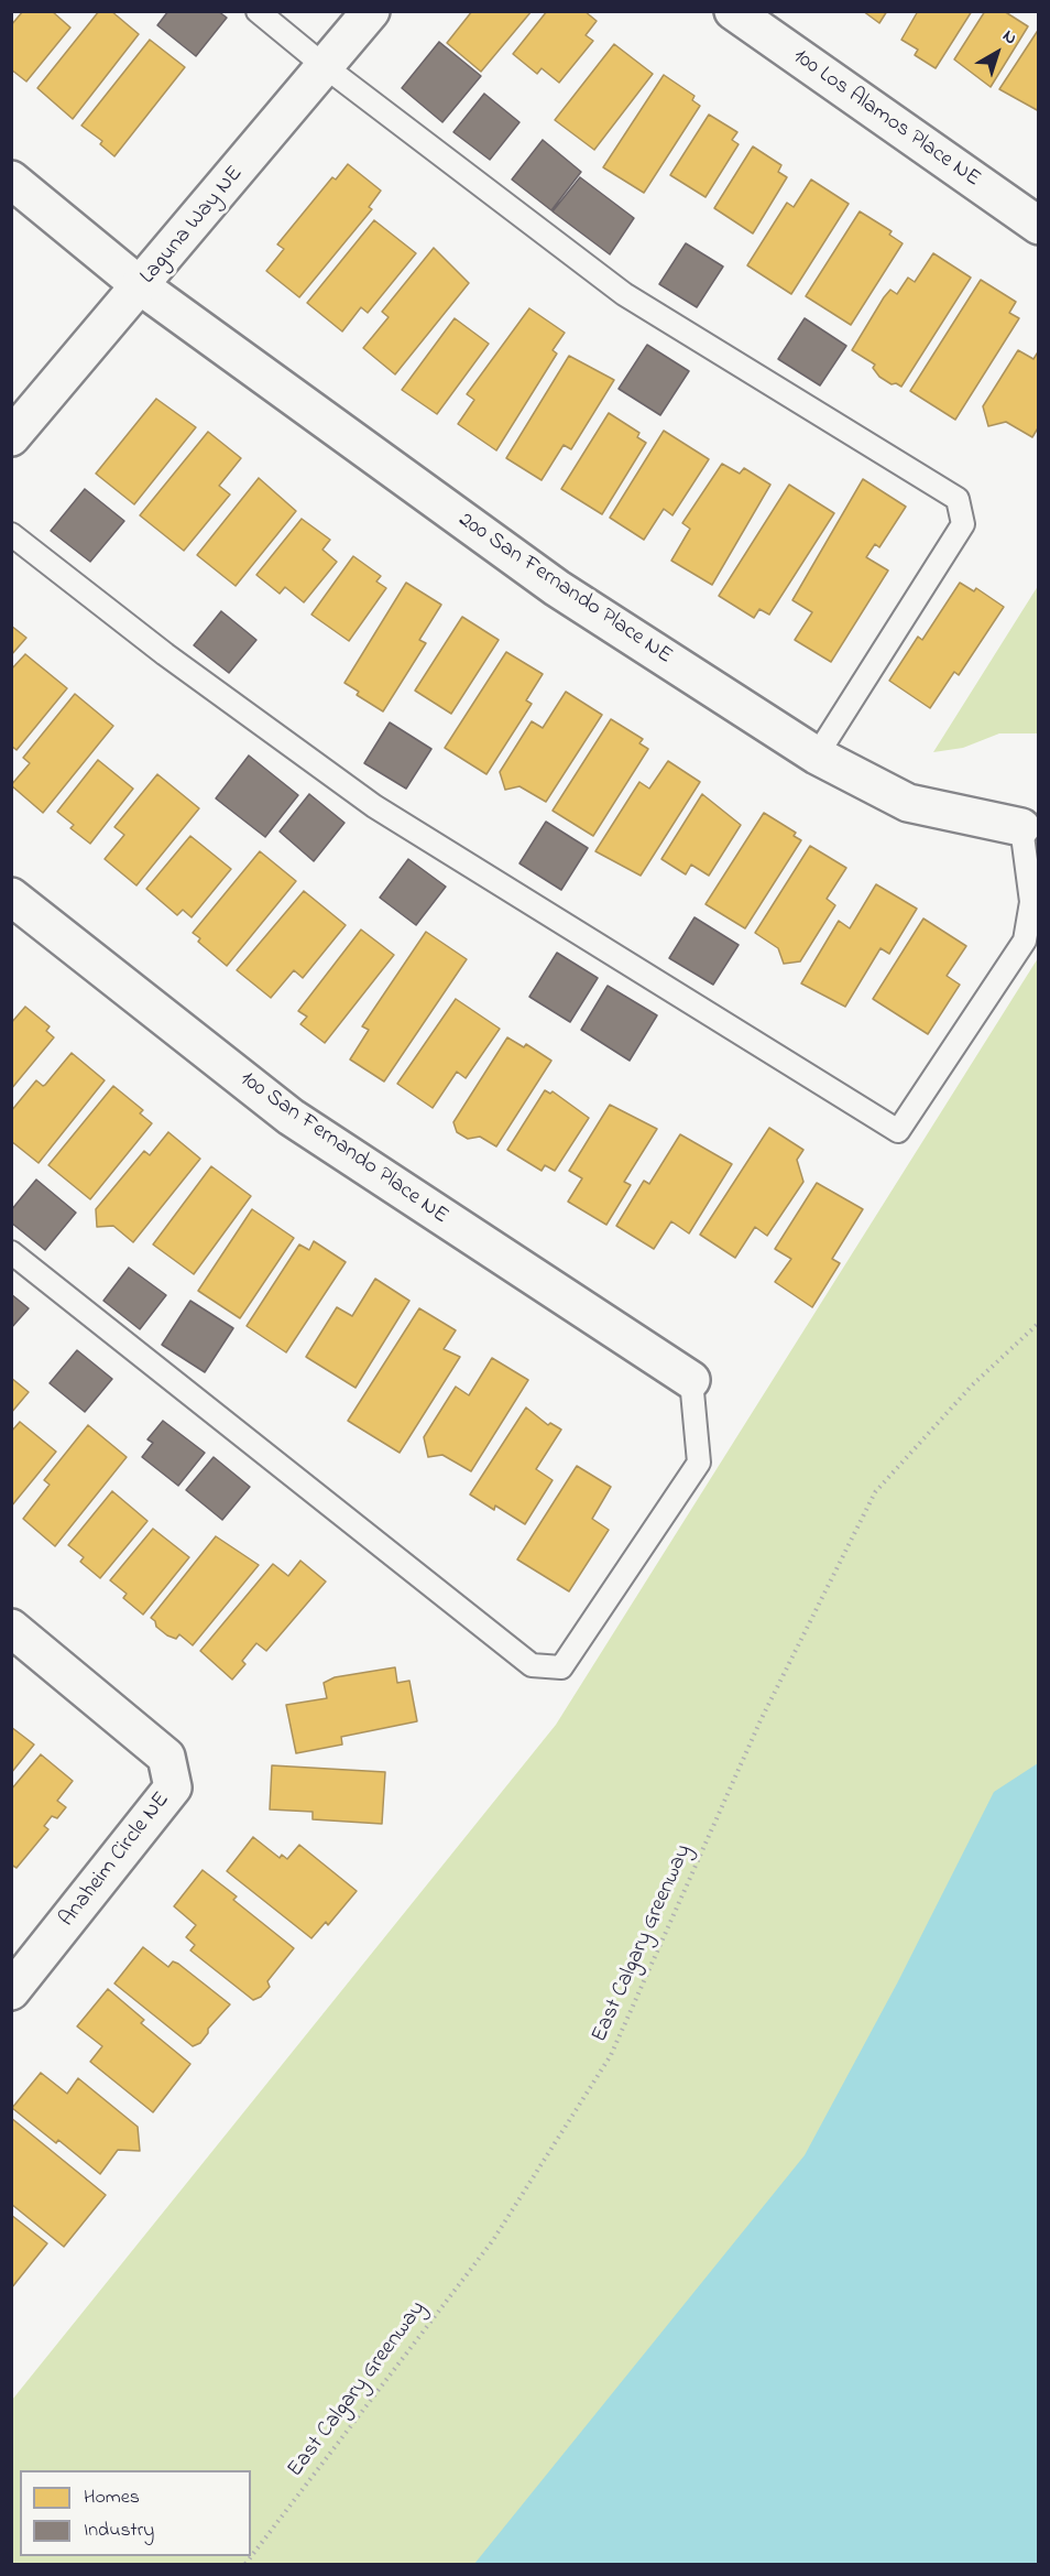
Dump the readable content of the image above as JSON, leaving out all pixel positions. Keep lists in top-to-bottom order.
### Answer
{
  "streets": {
    "street": [
      "100 Los Alamos Place NE",
      "Laguna Way NE",
      "200 San Fernando Place NE",
      "100 San Fernando Place NE",
      "Anaheim Circle NE"
    ],
    "path": ["East Calgary Greenway"]
  },
  "crossings": [
    ["Laguna Way NE", "200 San Fernando Place NE"]
  ],
  "legend": ["Homes", "Industry"],
  "north": "top right"
}
